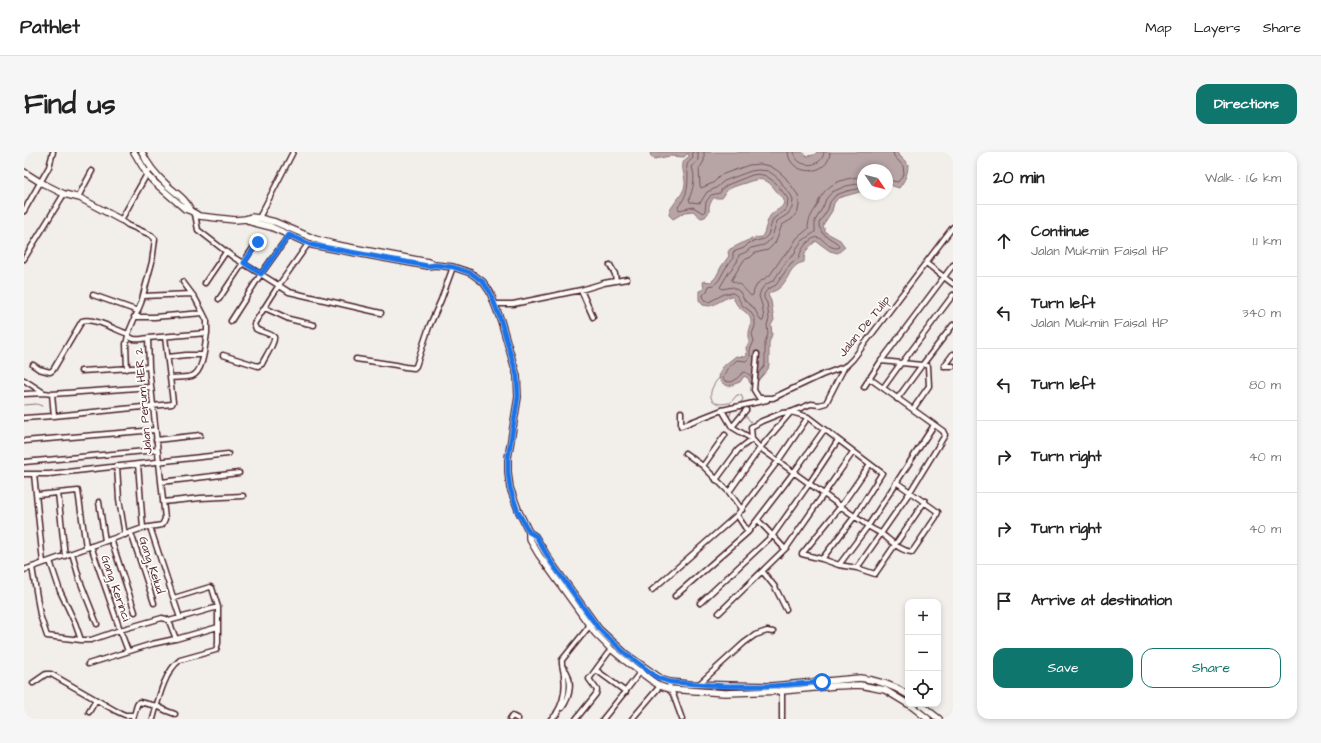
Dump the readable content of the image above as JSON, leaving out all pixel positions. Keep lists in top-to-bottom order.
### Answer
{
  "streets": {
    "street": [
      "Jalan De Tulip",
      "Jalan Perum HER 2",
      "Gang Kelud",
      "Gang Kerinci"
    ]
  },
  "north": "bottom right",
  "page": {
    "header": "Pathlet",
    "nav": ["Map", "Layers", "Share"],
    "buttons": [
      "Directions",
      ["Save", "Share"]
    ],
    "title": "Find us",
    "heading": ["20 min", "Walk · 1.6 km"],
    "list": [
      ["Continue", "Jalan Mukmin Faisal HP", "1.1 km"],
      ["Turn left", "Jalan Mukmin Faisal HP", "340 m"],
      ["Turn left", "80 m"],
      ["Turn right", "40 m"],
      ["Turn right", "40 m"],
      "Arrive at destination"
    ],
    "map_buttons": ["+", "−"]
  }
}
